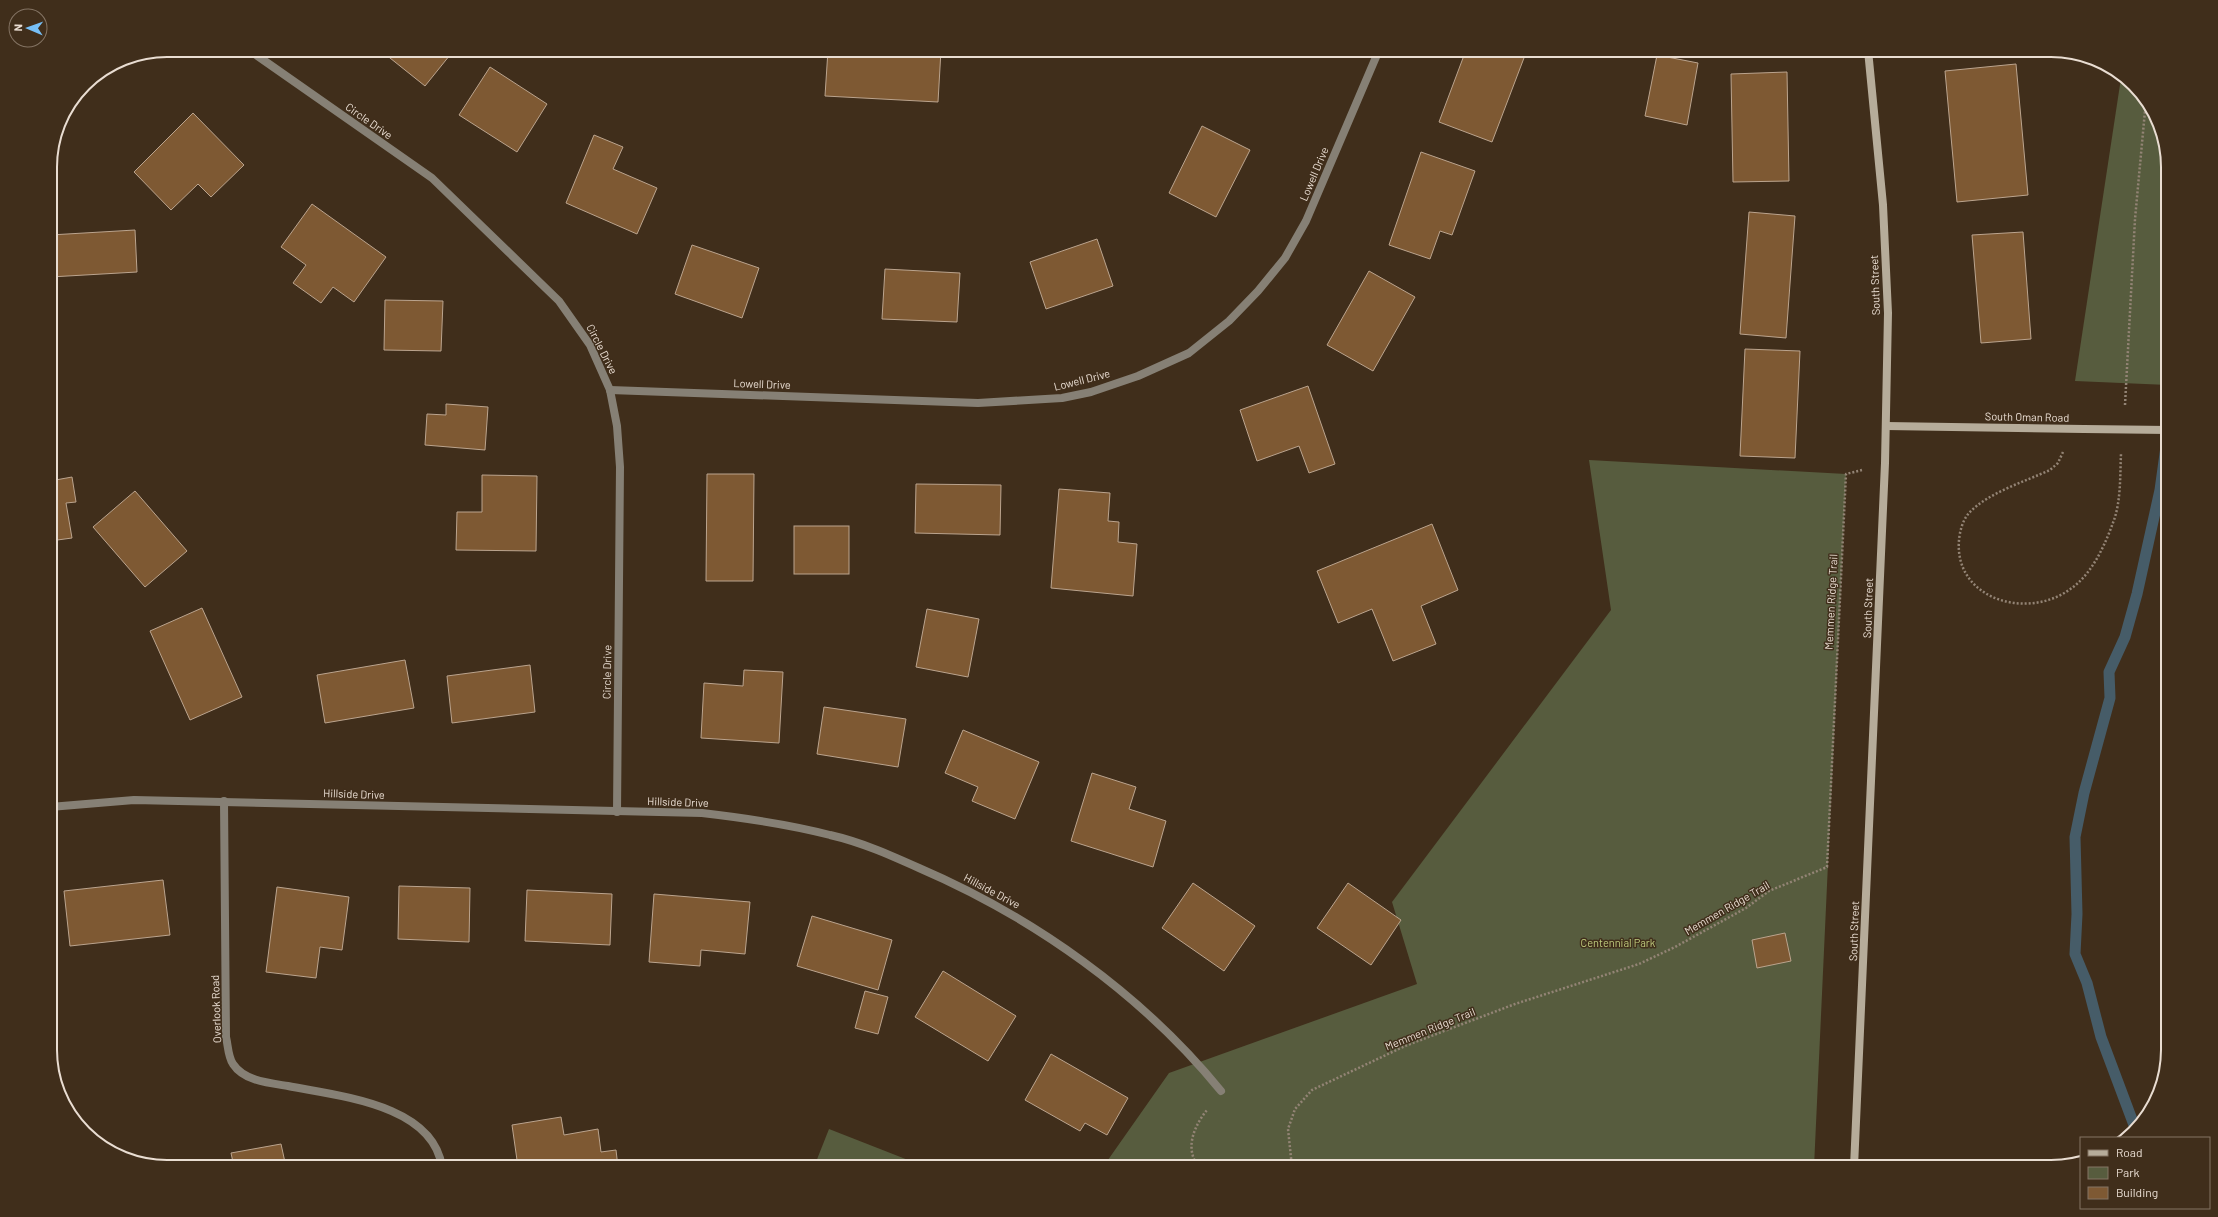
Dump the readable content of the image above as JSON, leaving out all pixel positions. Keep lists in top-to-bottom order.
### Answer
{
  "streets": {
    "street": [
      "Circle Drive",
      "Lowell Drive",
      "South Street",
      "South Oman Road",
      "Hillside Drive",
      "Overlook Road"
    ],
    "path": ["Memmen Ridge Trail"]
  },
  "crossings": [
    ["Circle Drive", "Lowell Drive"],
    ["Circle Drive", "Hillside Drive"],
    ["South Street", "South Oman Road"],
    ["South Street", "Memmen Ridge Trail"],
    ["Hillside Drive", "Overlook Road"]
  ],
  "parks": ["Centennial Park"],
  "legend": ["Road", "Park", "Building"],
  "north": "left"
}
